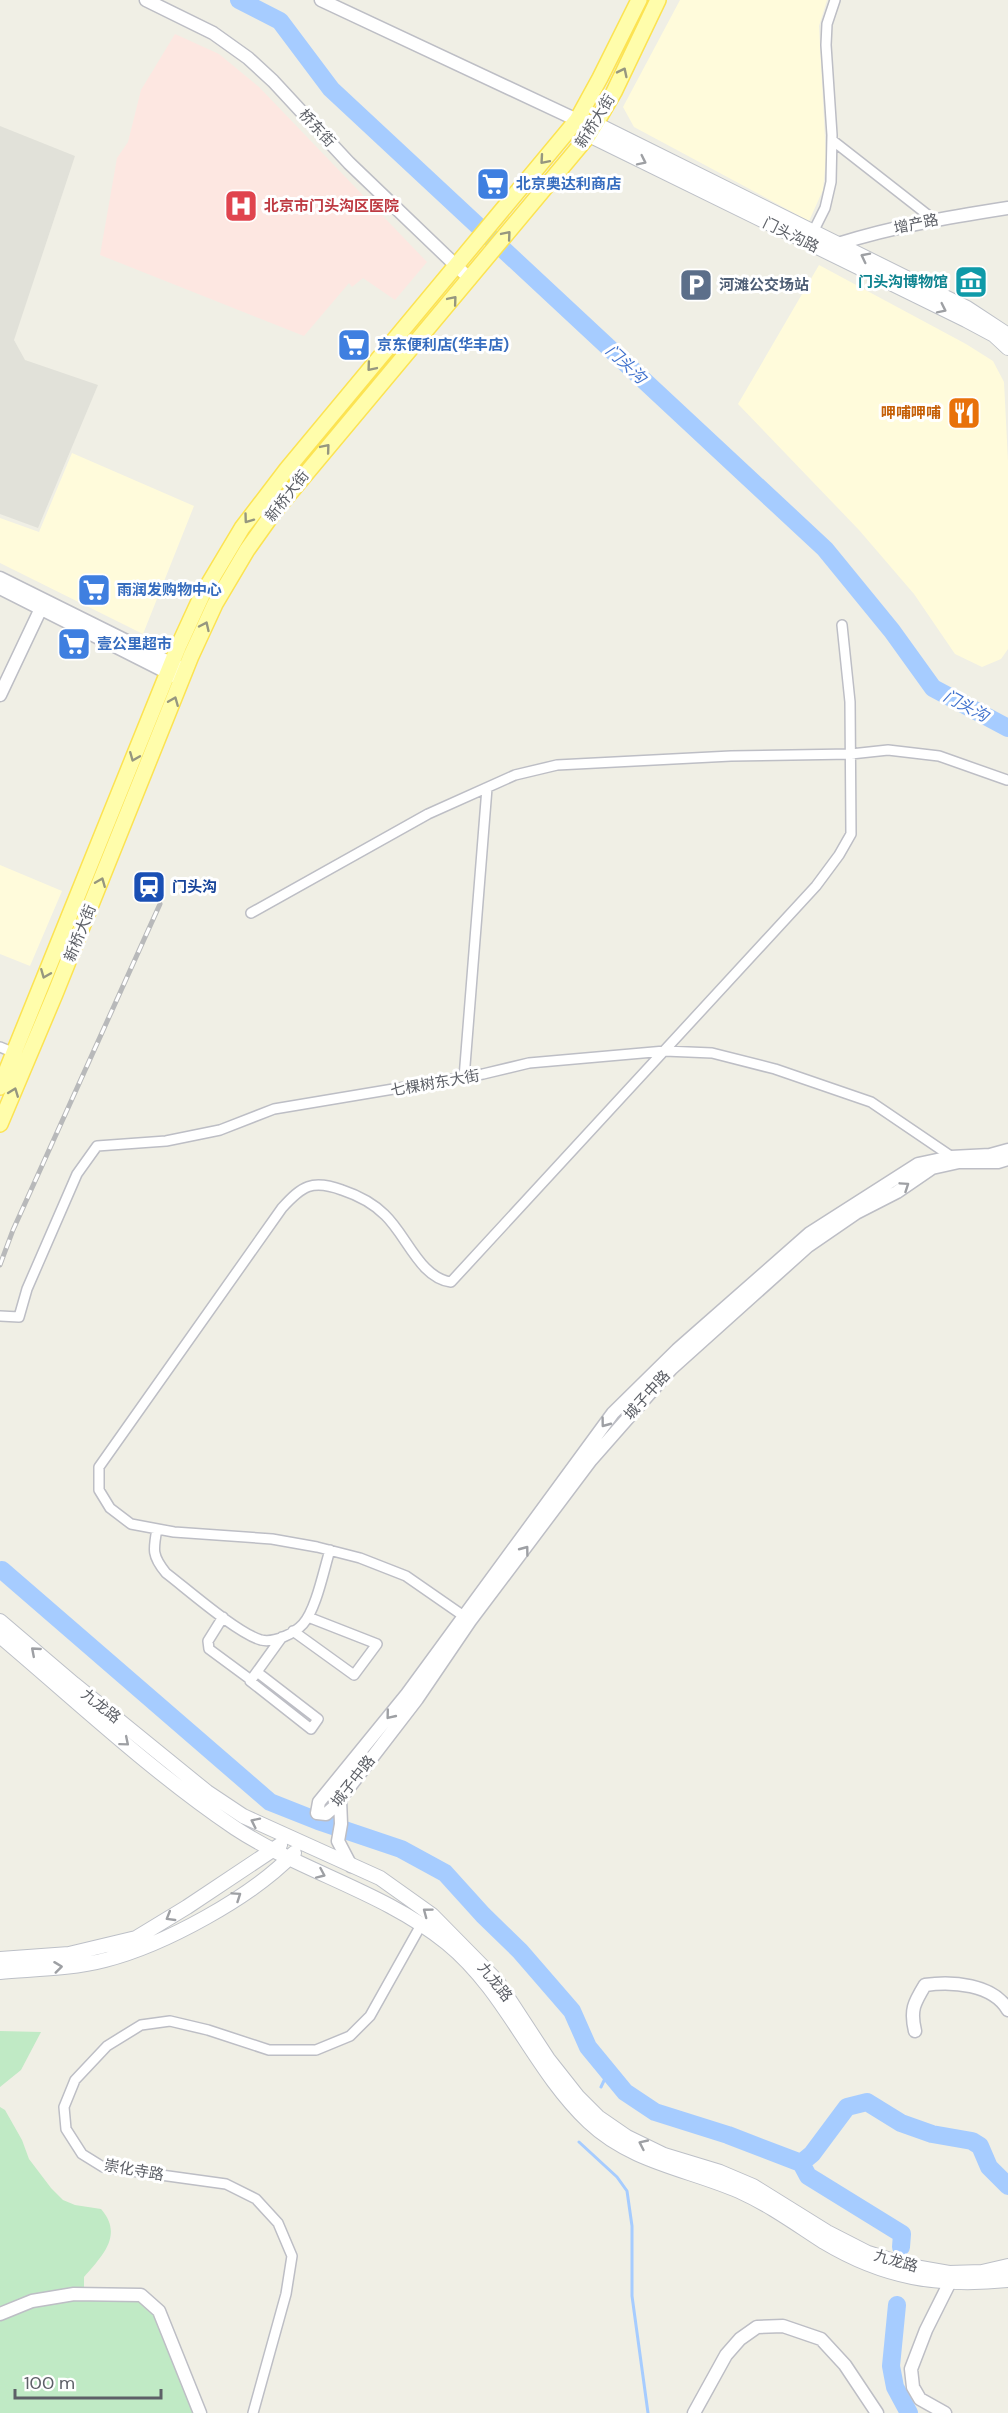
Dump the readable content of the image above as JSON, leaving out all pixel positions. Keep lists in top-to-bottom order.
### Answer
{
  "streets": {
    "main road": ["新桥大街", "门头沟路", "九龙路"],
    "street": [
      "桥东街",
      "增产路",
      "七棵树东大街",
      "城子中路",
      "崇化寺路"
    ]
  },
  "crossings": [
    ["新桥大街", "桥东街"],
    ["新桥大街", "门头沟路"],
    ["增产路", "门头沟路"],
    ["七棵树东大街", "城子中路"],
    ["九龙路", "崇化寺路"]
  ],
  "water": ["门头沟"],
  "places": {
    "supermarket": [
      "北京奥达利商店",
      "京东便利店(华丰店)",
      "雨润发购物中心",
      "壹公里超市"
    ],
    "hospital": ["北京市门头沟区医院"],
    "museum": ["门头沟博物馆"],
    "parking": ["河滩公交场站"],
    "restaurant": ["呷哺呷哺"],
    "station": ["门头沟"]
  },
  "scale_bar": "100 m"
}
